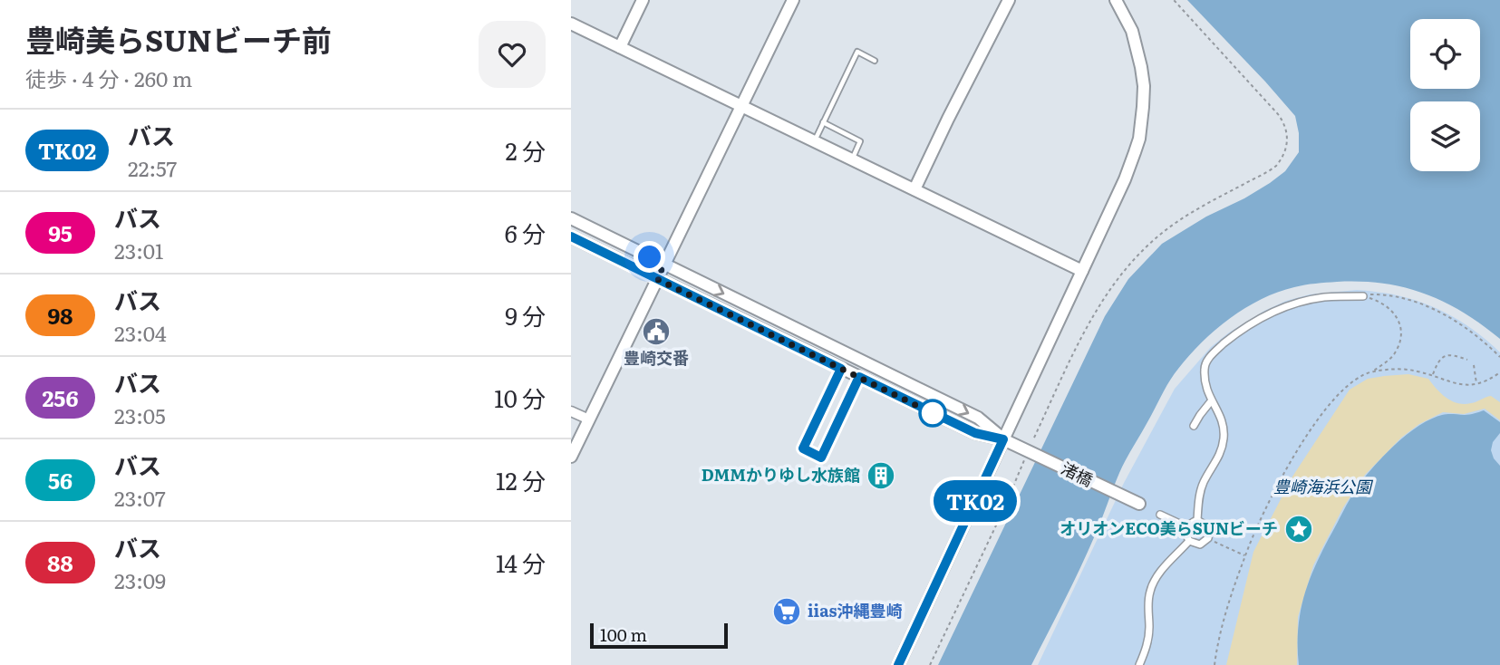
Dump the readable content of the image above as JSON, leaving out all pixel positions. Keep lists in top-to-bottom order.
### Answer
{
  "streets": {
    "street": ["渚橋"]
  },
  "parks": ["豊崎海浜公園"],
  "places": {
    "public building": ["豊崎交番"],
    "building": ["DMMかりゆし水族館"],
    "place": ["オリオンECO美らSUNビーチ"],
    "supermarket": ["iias沖縄豊崎"]
  },
  "lines": ["bus line TK02"],
  "scale_bar": "100 m",
  "page": {
    "heading": ["豊崎美らSUNビーチ前", "徒歩 · 4 分 · 260 m"],
    "on_map": "TK02",
    "list": [
      {
        "mark": "TK02",
        "name": "バス",
        "note": "22:57",
        "value": "2 分"
      },
      {
        "mark": "95",
        "name": "バス",
        "note": "23:01",
        "value": "6 分"
      },
      {
        "mark": "98",
        "name": "バス",
        "note": "23:04",
        "value": "9 分"
      },
      {
        "mark": "256",
        "name": "バス",
        "note": "23:05",
        "value": "10 分"
      },
      {
        "mark": "56",
        "name": "バス",
        "note": "23:07",
        "value": "12 分"
      },
      {
        "mark": "88",
        "name": "バス",
        "note": "23:09",
        "value": "14 分"
      }
    ],
    "scale": "100 m"
  }
}
